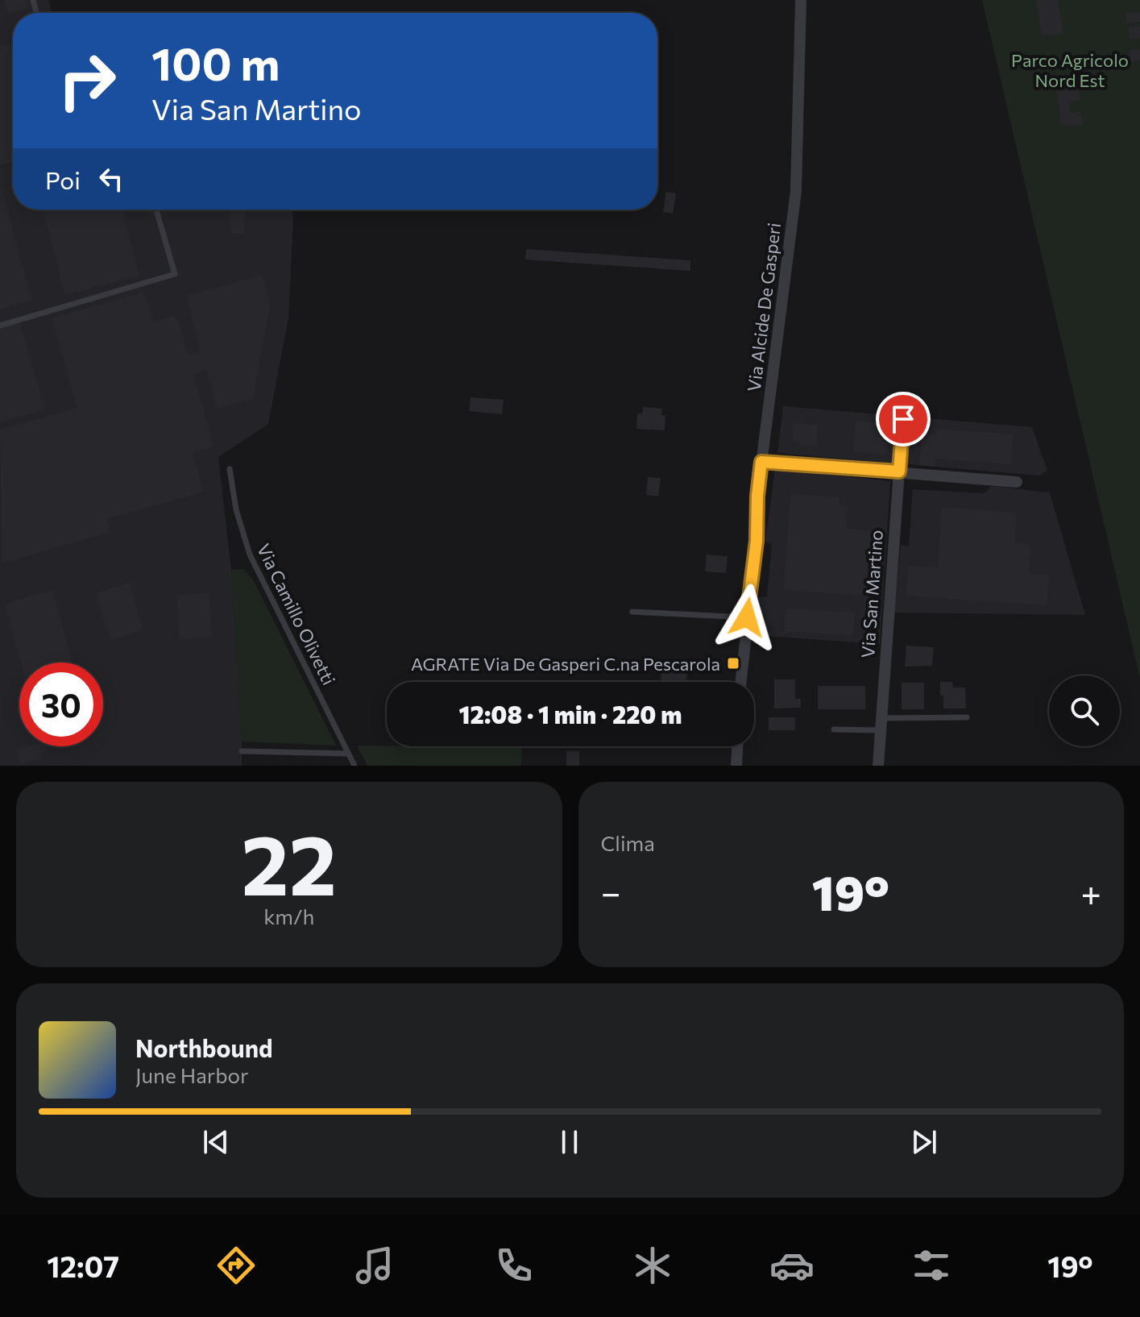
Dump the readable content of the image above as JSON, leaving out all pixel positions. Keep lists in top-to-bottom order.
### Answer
{
  "streets": {
    "street": ["Via Alcide De Gasperi", "Via San Martino"],
    "lane": ["Via Camillo Olivetti"]
  },
  "parks": ["Parco Agricolo Nord Est"],
  "places": {
    "transit": ["AGRATE Via De Gasperi C.na Pescarola"]
  },
  "page": {
    "turn": ["100 m", "Via San Martino"],
    "then": "Poi",
    "limit": "30",
    "trip": "12:08 · 1 min · 220 m",
    "tile": [
      ["22", "km/h"],
      "Clima"
    ],
    "heat": ["−", "19°", "+"],
    "song": ["Northbound", "June Harbor"],
    "tabs": ["12:07", "19°"]
  }
}
